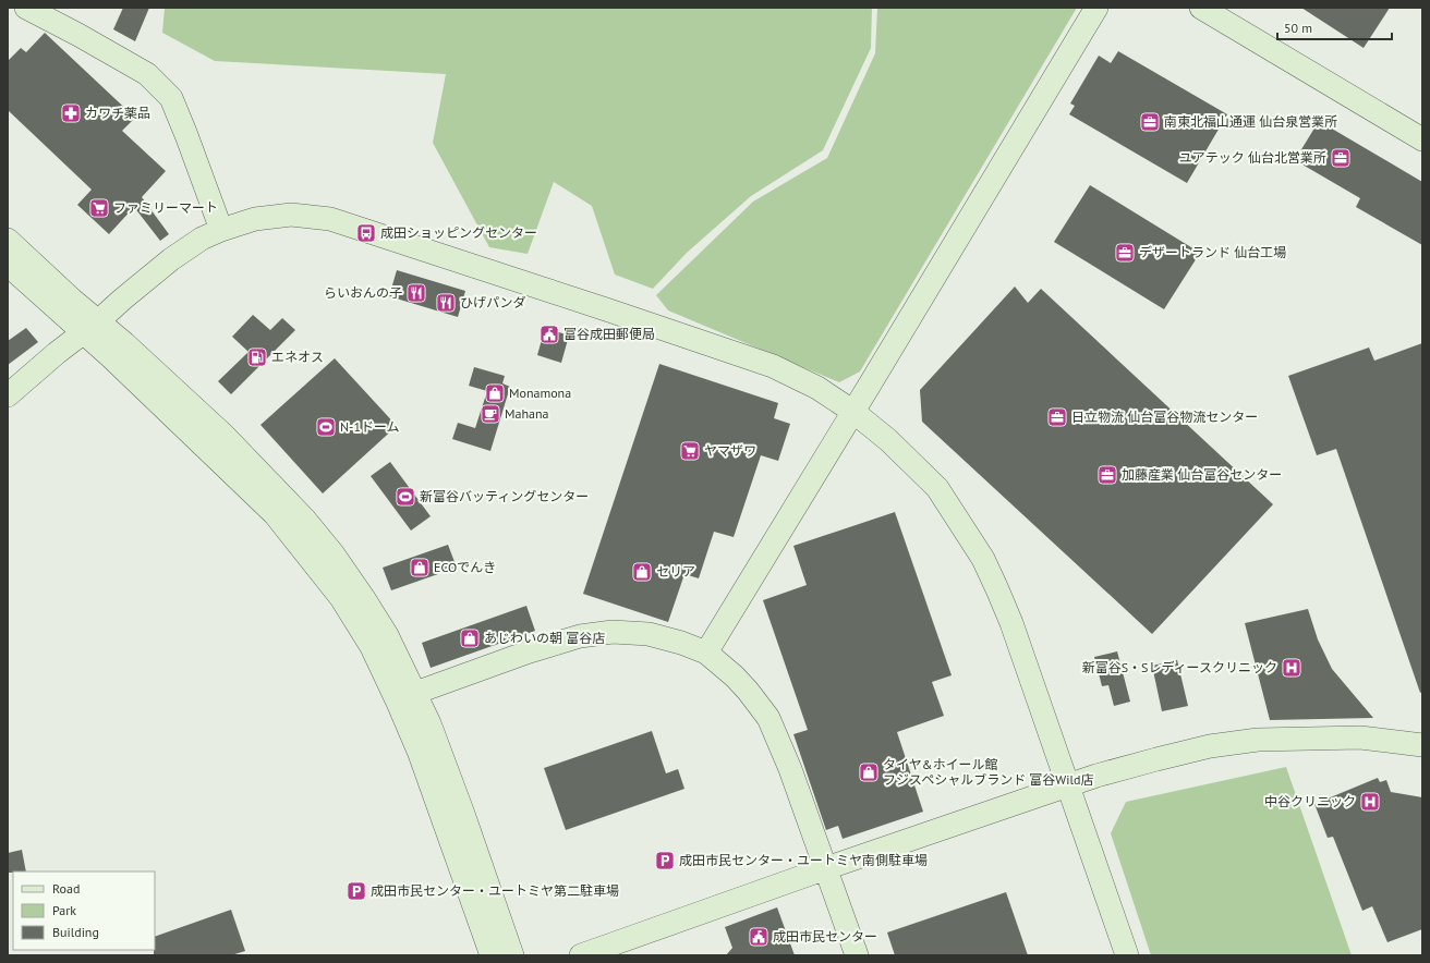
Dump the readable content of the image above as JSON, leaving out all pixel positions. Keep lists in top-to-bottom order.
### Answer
{
  "places": {
    "pharmacy": ["カワチ薬品"],
    "office": [
      "南東北福山通運 仙台泉営業所",
      "ユアテック 仙台北営業所",
      "デザートランド 仙台工場",
      "日立物流 仙台富谷物流センター",
      "加藤産業 仙台富谷センター"
    ],
    "supermarket": ["ファミリーマート", "ヤマザワ"],
    "bus stop": ["成田ショッピングセンター"],
    "restaurant": ["らいおんの子", "ひげパンダ"],
    "public building": ["富谷成田郵便局", "成田市民センター"],
    "fuel station": ["エネオス"],
    "shop": [
      "Monamona",
      "ECOでんき",
      "セリア",
      "あじわいの朝 富谷店",
      "タイヤ&ホイール館 フジスペシャルブランド 富谷Wild店"
    ],
    "cafe": ["Mahana"],
    "sports": ["N-1ドーム", "新富谷バッティングセンター"],
    "hospital": ["新富谷S・Sレディースクリニック", "中谷クリニック"],
    "parking": ["成田市民センター・ユートミヤ南側駐車場", "成田市民センター・ユートミヤ第二駐車場"]
  },
  "legend": ["Road", "Park", "Building"],
  "scale_bar": "50 m"
}
